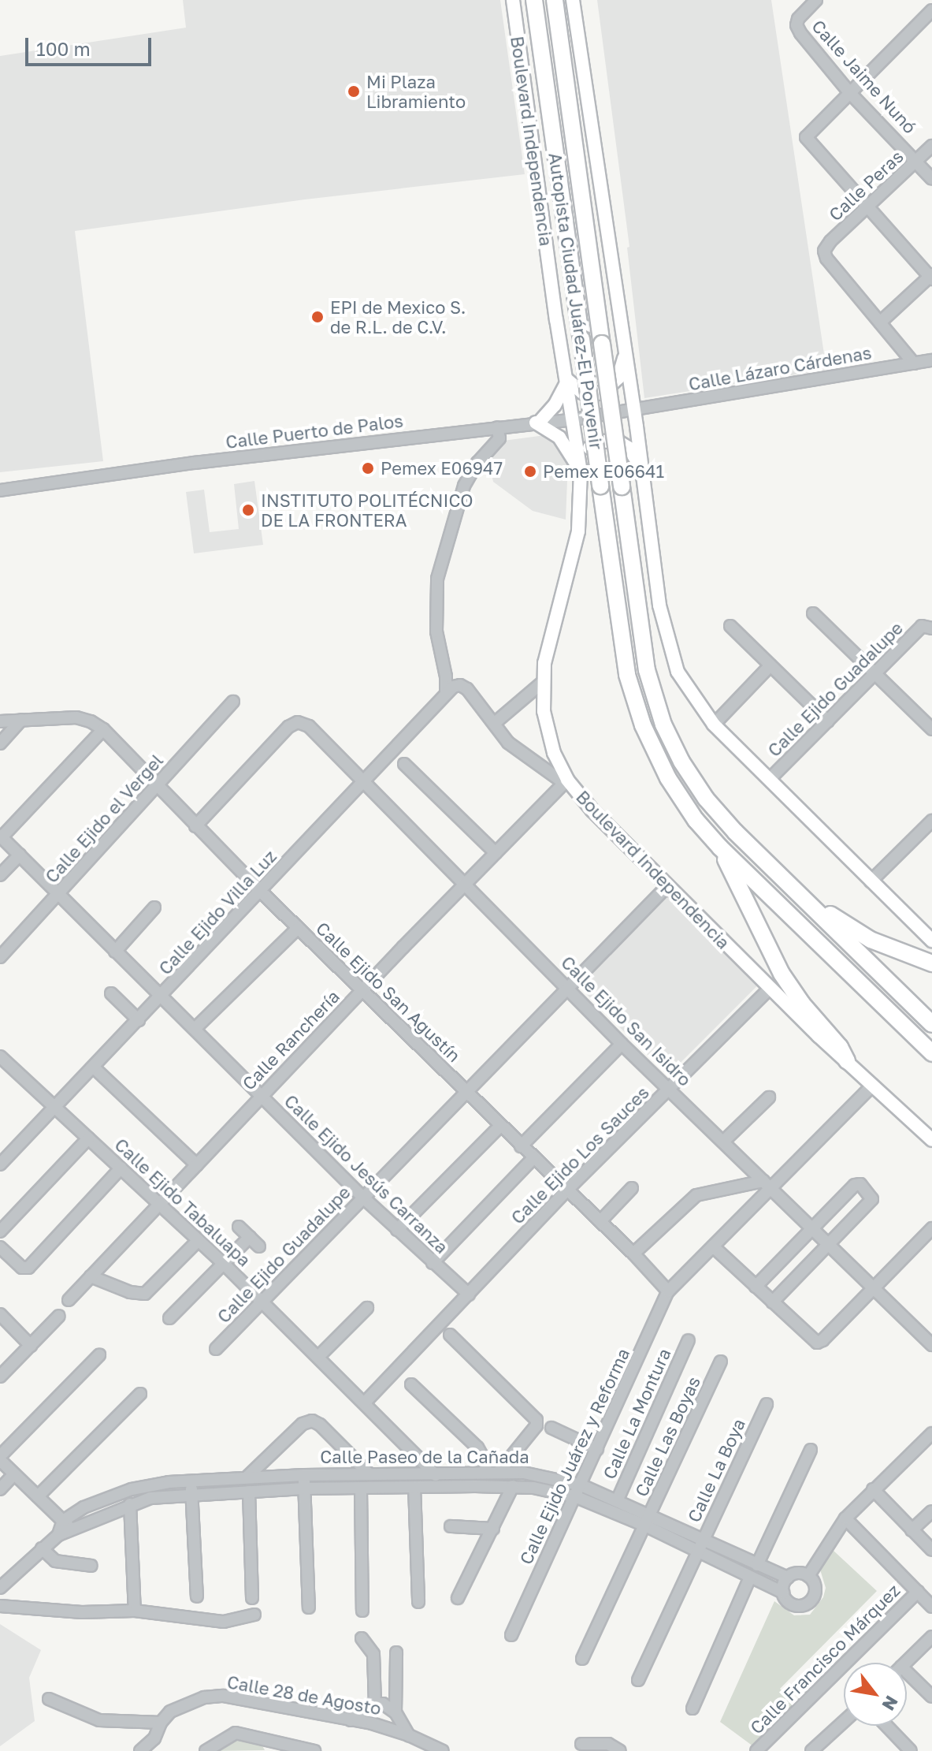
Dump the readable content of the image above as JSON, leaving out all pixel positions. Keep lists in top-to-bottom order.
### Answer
{
  "streets": {
    "highway": ["Autopista Ciudad Juárez-El Porvenir"],
    "main road": ["Boulevard Independencia"],
    "street": [
      "Calle Jaime Nunó",
      "Calle Peras",
      "Calle Lázaro Cárdenas",
      "Calle Puerto de Palos",
      "Calle Ejido Guadalupe",
      "Calle Ejido el Vergel",
      "Calle Ejido Villa Luz",
      "Calle Ejido San Agustín",
      "Calle Ejido San Isidro",
      "Calle Ranchería",
      "Calle Ejido Los Sauces",
      "Calle Ejido Jesús Carranza",
      "Calle Ejido Tabaluapa",
      "Calle La Montura",
      "Calle Las Boyas",
      "Calle Ejido Juárez y Reforma",
      "Calle Paseo de la Cañada",
      "Calle La Boya",
      "Calle Francisco Márquez",
      "Calle 28 de Agosto"
    ]
  },
  "crossings": [
    ["Calle Jaime Nunó", "Calle Peras"],
    ["Boulevard Independencia", "Calle Puerto de Palos"],
    ["Boulevard Independencia", "Calle Ejido Guadalupe"],
    ["Boulevard Independencia", "Calle Ranchería"],
    ["Boulevard Independencia", "Calle Ejido Los Sauces"],
    ["Calle Lázaro Cárdenas", "Calle Puerto de Palos"],
    ["Calle Ejido Guadalupe", "Calle Ejido San Agustín"],
    ["Calle Ejido Guadalupe", "Calle Ejido San Isidro"],
    ["Calle Ejido Guadalupe", "Calle Ejido Jesús Carranza"],
    ["Calle Ejido Guadalupe", "Calle Ejido Tabaluapa"],
    ["Calle Ejido el Vergel", "Calle Ejido San Agustín"],
    ["Calle Ejido el Vergel", "Calle Ejido Jesús Carranza"],
    ["Calle Ejido Villa Luz", "Calle Ejido San Agustín"],
    ["Calle Ejido Villa Luz", "Calle Ejido San Isidro"],
    ["Calle Ejido Villa Luz", "Calle Ejido Jesús Carranza"],
    ["Calle Ejido Villa Luz", "Calle Ejido Tabaluapa"],
    ["Calle Ejido San Agustín", "Calle Ejido San Isidro"],
    ["Calle Ejido San Agustín", "Calle Ranchería"],
    ["Calle Ejido San Agustín", "Calle Ejido Los Sauces"],
    ["Calle Ejido San Agustín", "Calle Ejido Juárez y Reforma"],
    ["Calle Ejido San Isidro", "Calle Ranchería"],
    ["Calle Ejido San Isidro", "Calle Ejido Los Sauces"],
    ["Calle Ranchería", "Calle Ejido Jesús Carranza"],
    ["Calle Ranchería", "Calle Ejido Tabaluapa"],
    ["Calle Ejido Los Sauces", "Calle Ejido Jesús Carranza"],
    ["Calle Ejido Los Sauces", "Calle Ejido Tabaluapa"],
    ["Calle Ejido Tabaluapa", "Calle Paseo de la Cañada"],
    ["Calle La Montura", "Calle Paseo de la Cañada"],
    ["Calle Las Boyas", "Calle Paseo de la Cañada"],
    ["Calle Ejido Juárez y Reforma", "Calle Paseo de la Cañada"],
    ["Calle Paseo de la Cañada", "Calle La Boya"]
  ],
  "places": [
    "Mi Plaza Libramiento",
    "EPI de Mexico S. de R.L. de C.V.",
    "Pemex E06947",
    "Pemex E06641",
    "INSTITUTO POLITÉCNICO DE LA FRONTERA"
  ],
  "scale_bar": "100 m",
  "north": "bottom right"
}
